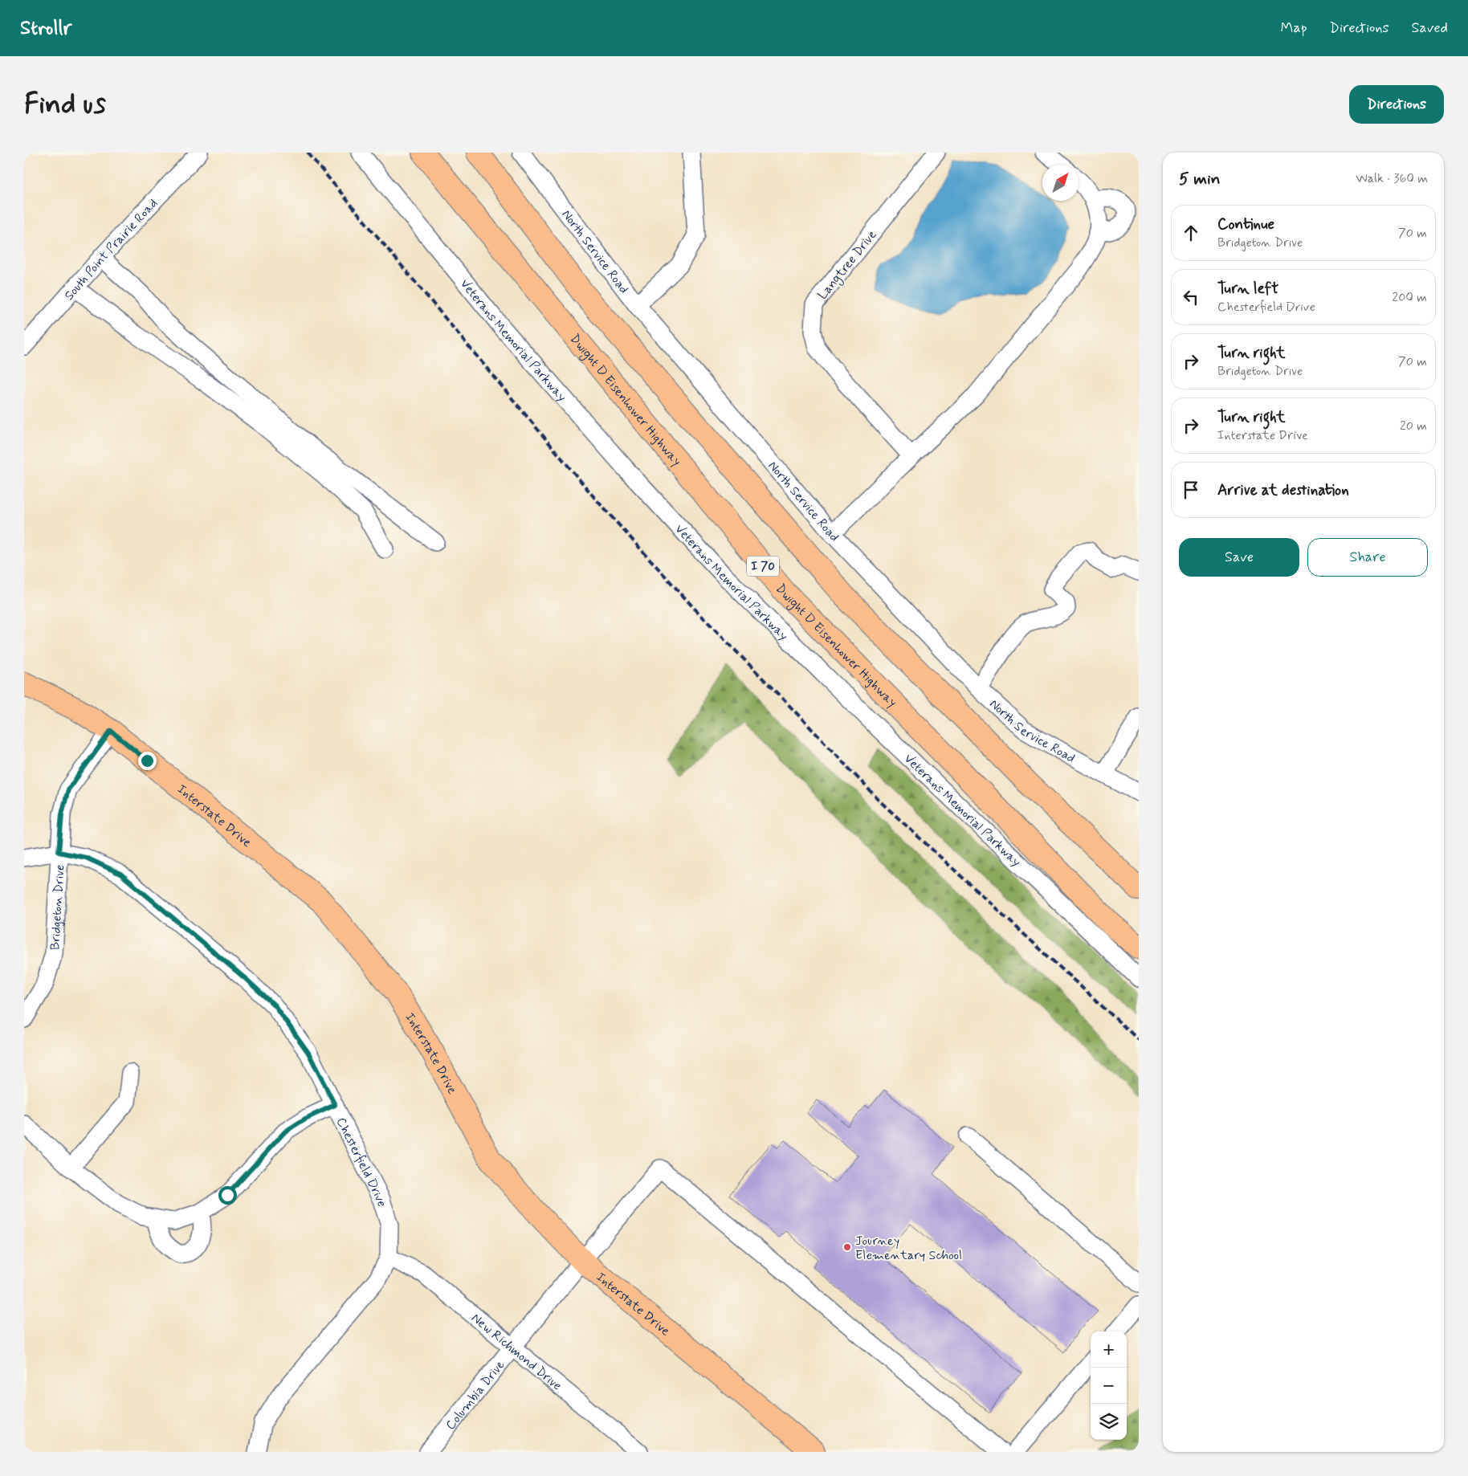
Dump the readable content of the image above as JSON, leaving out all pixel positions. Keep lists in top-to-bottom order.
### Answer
{
  "streets": {
    "main road": ["Dwight D Eisenhower Highway", "I 70", "Interstate Drive"],
    "street": [
      "South Point Prairie Road",
      "North Service Road",
      "Langtree Drive",
      "Veterans Memorial Parkway",
      "Bridgeton Drive",
      "Chesterfield Drive",
      "New Richmond Drive",
      "Columbia Drive"
    ]
  },
  "crossings": [
    ["Interstate Drive", "Bridgeton Drive"],
    ["Interstate Drive", "Columbia Drive"],
    ["Bridgeton Drive", "Chesterfield Drive"],
    ["Chesterfield Drive", "New Richmond Drive"],
    ["New Richmond Drive", "Columbia Drive"]
  ],
  "places": ["Journey Elementary School"],
  "north": "top right",
  "page": {
    "header": "Strollr",
    "nav": ["Map", "Directions", "Saved"],
    "buttons": [
      "Directions",
      ["Save", "Share"]
    ],
    "title": "Find us",
    "heading": ["5 min", "Walk · 360 m"],
    "list": [
      ["Continue", "Bridgeton Drive", "70 m"],
      ["Turn left", "Chesterfield Drive", "200 m"],
      ["Turn right", "Bridgeton Drive", "70 m"],
      ["Turn right", "Interstate Drive", "20 m"],
      "Arrive at destination"
    ],
    "map_buttons": ["+", "−"]
  }
}
